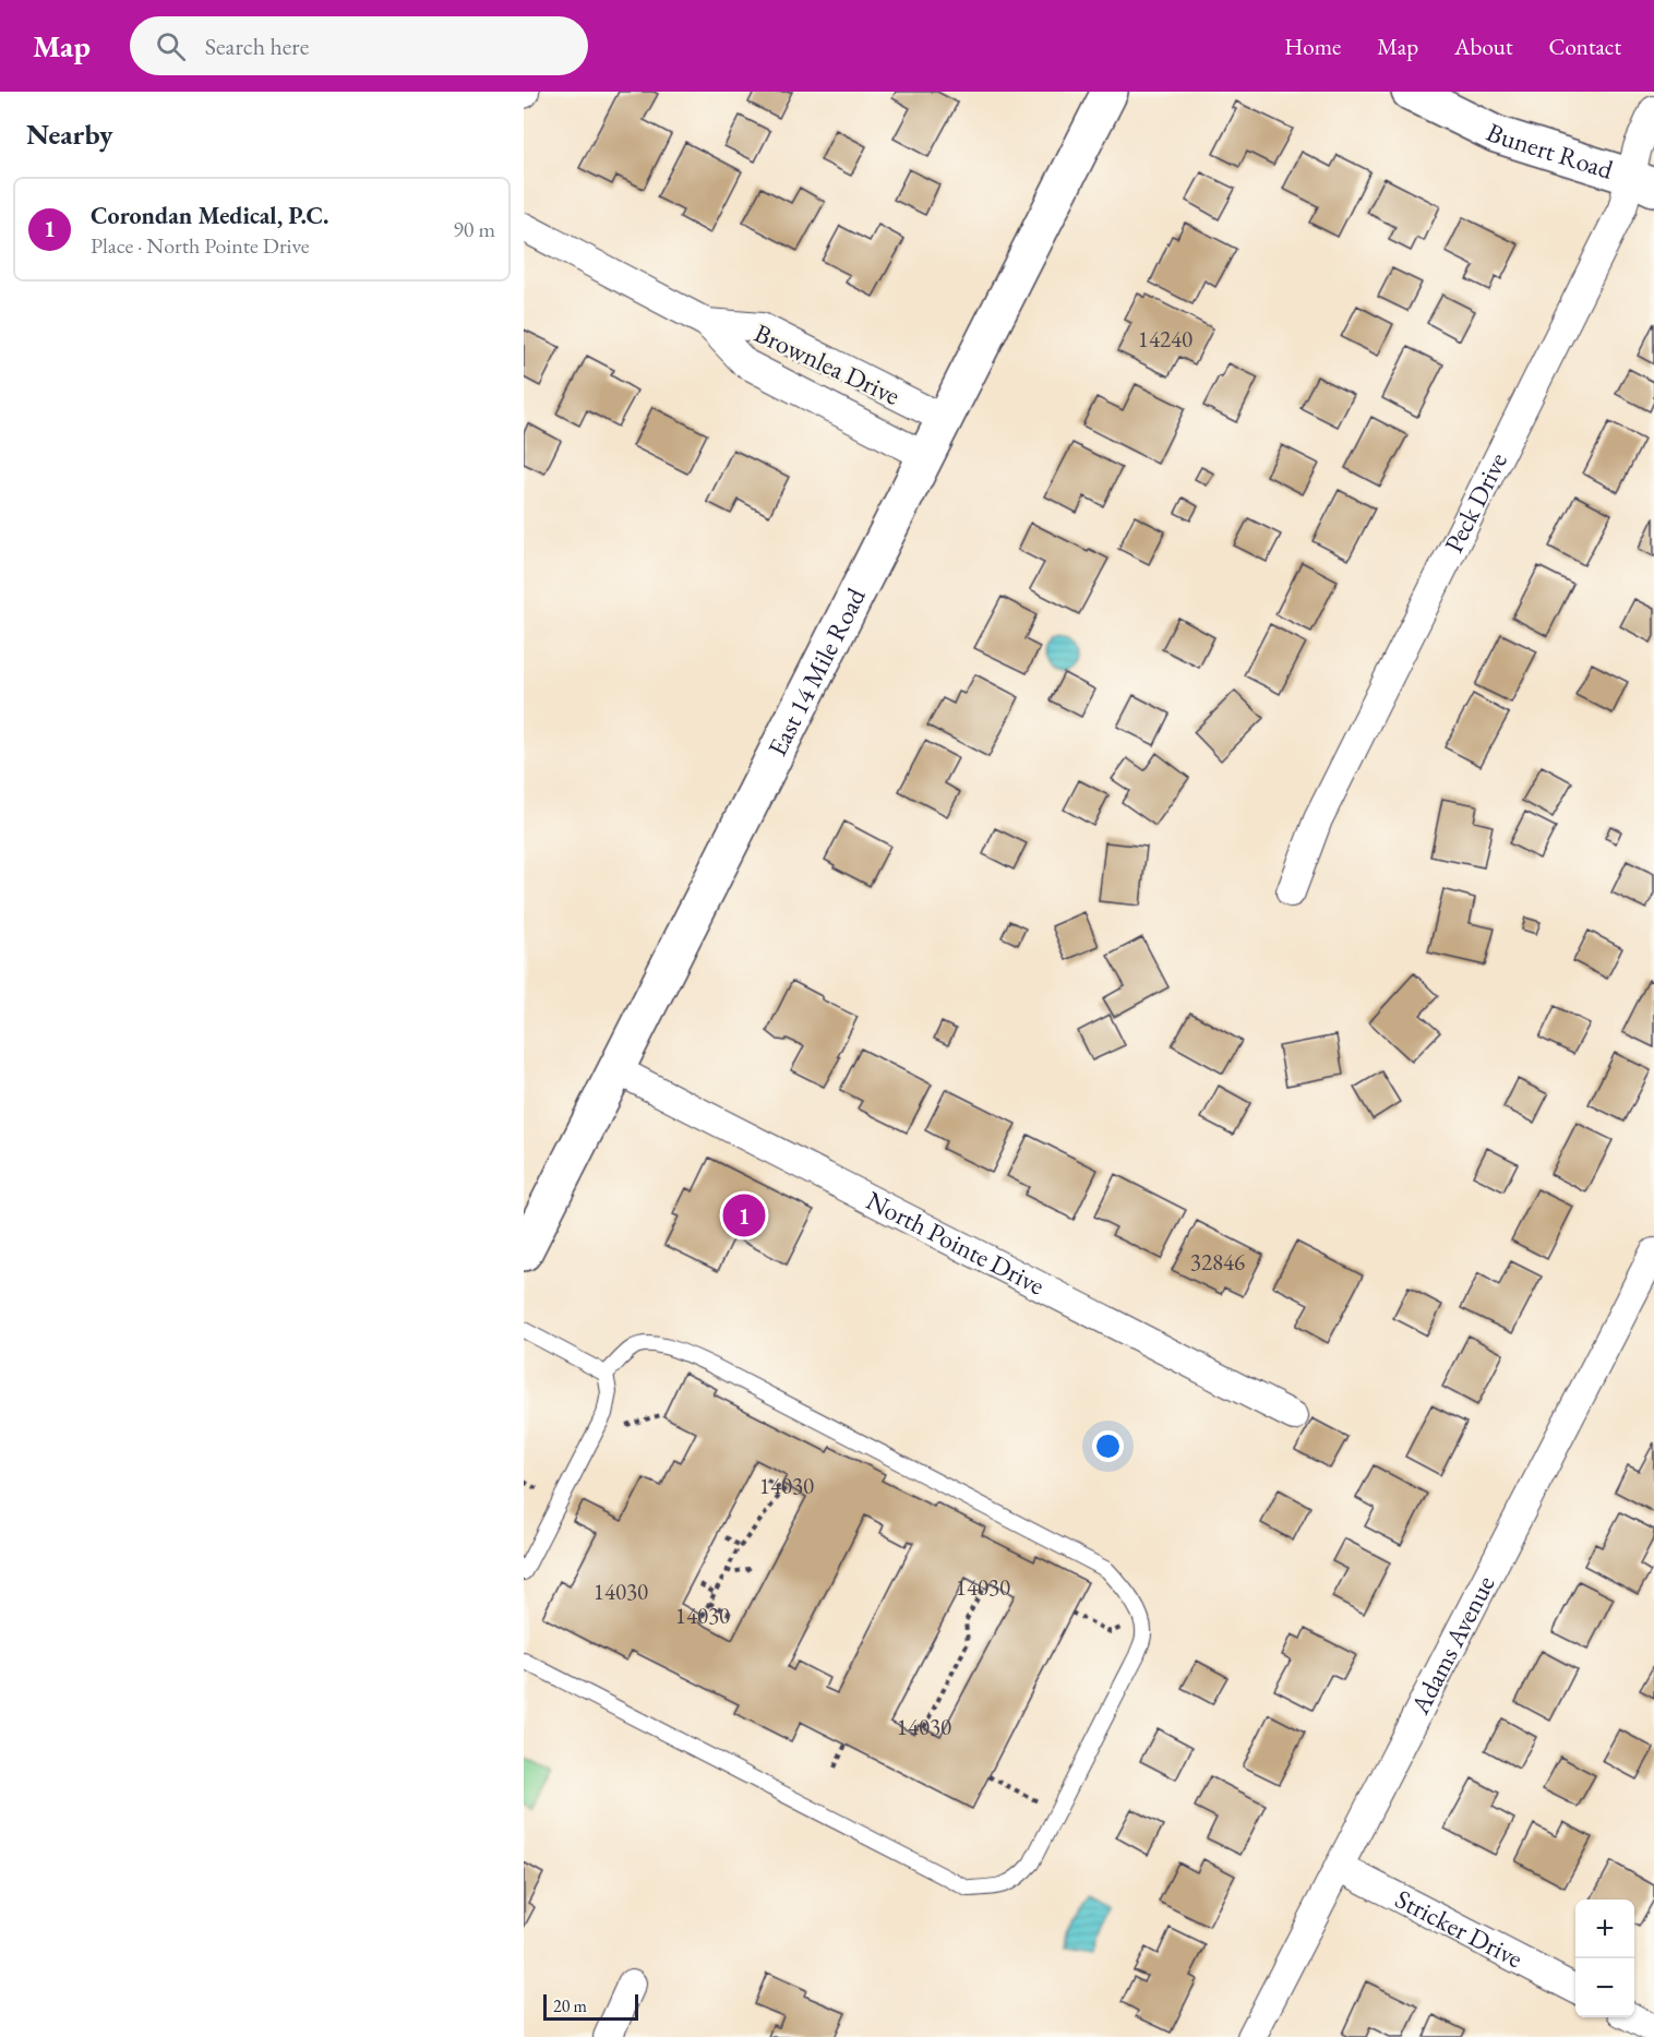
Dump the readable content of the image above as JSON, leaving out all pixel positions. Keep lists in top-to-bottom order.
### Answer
{
  "streets": {
    "main road": ["Bunert Road", "East 14 Mile Road"],
    "street": [
      "Brownlea Drive",
      "Peck Drive",
      "North Pointe Drive",
      "Adams Avenue",
      "Stricker Drive"
    ]
  },
  "crossings": [
    ["Bunert Road", "Peck Drive"],
    ["Brownlea Drive", "East 14 Mile Road"],
    ["East 14 Mile Road", "North Pointe Drive"],
    ["Adams Avenue", "Stricker Drive"]
  ],
  "house_numbers": [
    "14240",
    "32846",
    "14030",
    "14030",
    "14030",
    "14030",
    "14030"
  ],
  "scale_bar": "20 m",
  "page": {
    "header": "Map",
    "search": "Search here",
    "nav": [
      "Home",
      "Map",
      "About",
      "Contact"
    ],
    "heading": "Nearby",
    "list": [
      {
        "mark": "1",
        "name": "Corondan Medical, P.C.",
        "note": "Place · North Pointe Drive",
        "value": "90 m"
      }
    ],
    "pins": "1",
    "map_buttons": ["+", "−"],
    "scale": "20 m"
  }
}
